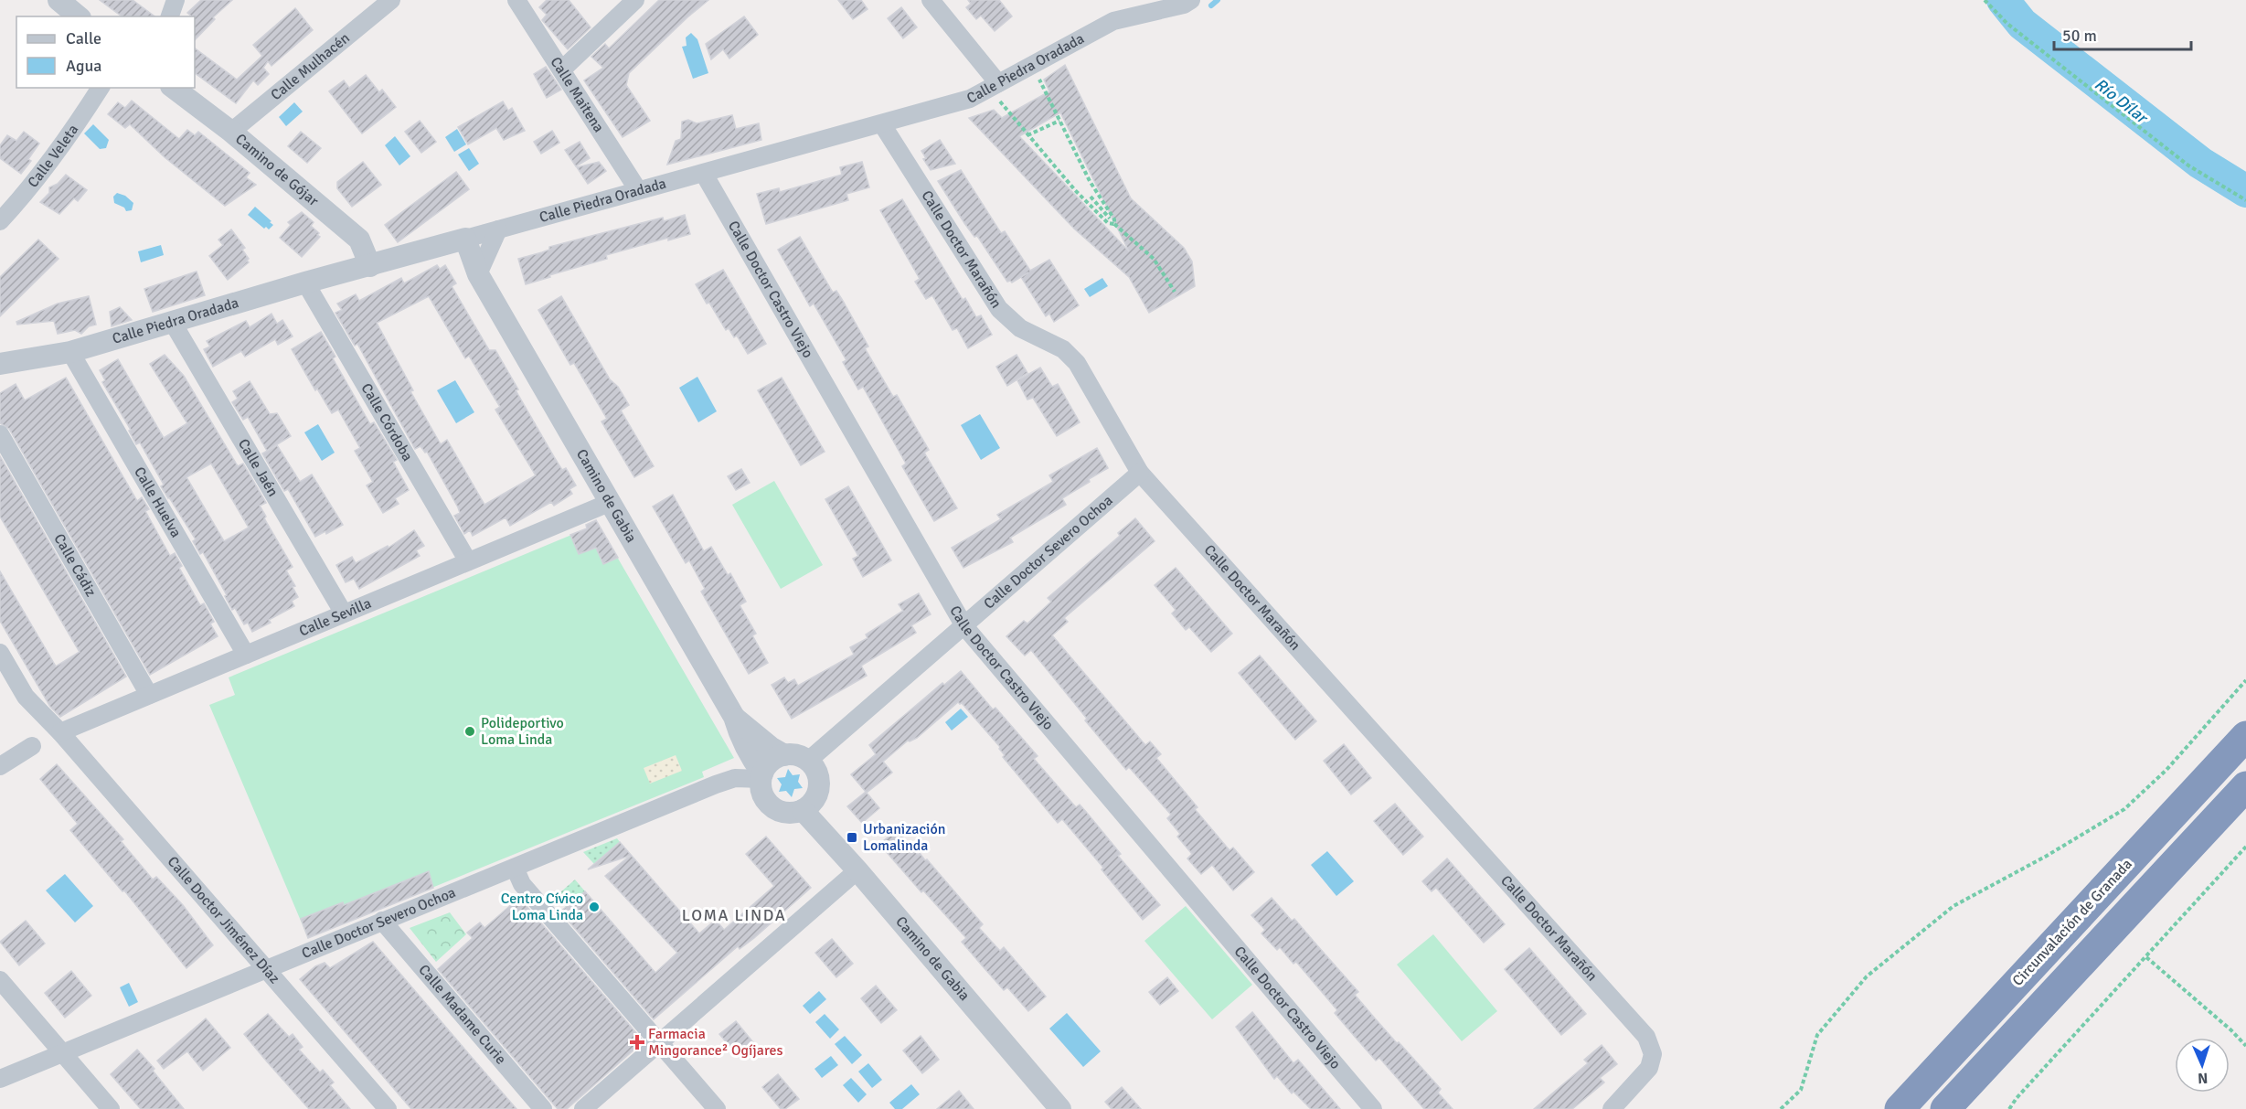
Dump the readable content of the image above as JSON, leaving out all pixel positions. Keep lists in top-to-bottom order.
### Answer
{
  "streets": {
    "highway": ["Circunvalación de Granada"],
    "street": [
      "Calle Mulhacén",
      "Calle Piedra Oradada",
      "Calle Maitena",
      "Calle Veleta",
      "Camino de Gójar",
      "Calle Doctor Marañón",
      "Calle Doctor Castro Viejo",
      "Calle Córdoba",
      "Calle Jaén",
      "Camino de Gabia",
      "Calle Huelva",
      "Calle Doctor Severo Ochoa",
      "Calle Cádiz",
      "Calle Sevilla",
      "Calle Doctor Jiménez Díaz",
      "Calle Madame Curie"
    ]
  },
  "crossings": [
    ["Calle Mulhacén", "Camino de Gójar"],
    ["Calle Piedra Oradada", "Calle Maitena"],
    ["Calle Piedra Oradada", "Camino de Gójar"],
    ["Calle Piedra Oradada", "Calle Doctor Marañón"],
    ["Calle Piedra Oradada", "Calle Doctor Castro Viejo"],
    ["Calle Piedra Oradada", "Calle Córdoba"],
    ["Calle Piedra Oradada", "Calle Jaén"],
    ["Calle Piedra Oradada", "Camino de Gabia"],
    ["Calle Piedra Oradada", "Calle Huelva"],
    ["Calle Doctor Marañón", "Calle Doctor Severo Ochoa"],
    ["Calle Doctor Castro Viejo", "Calle Doctor Severo Ochoa"],
    ["Calle Córdoba", "Calle Sevilla"],
    ["Calle Jaén", "Calle Sevilla"],
    ["Camino de Gabia", "Calle Doctor Severo Ochoa"],
    ["Camino de Gabia", "Calle Sevilla"],
    ["Calle Huelva", "Calle Sevilla"],
    ["Calle Doctor Severo Ochoa", "Calle Doctor Jiménez Díaz"],
    ["Calle Doctor Severo Ochoa", "Calle Madame Curie"],
    ["Calle Cádiz", "Calle Sevilla"],
    ["Calle Sevilla", "Calle Doctor Jiménez Díaz"]
  ],
  "districts": ["LOMA LINDA"],
  "water": ["Río Dílar"],
  "places": {
    "other": ["Polideportivo Loma Linda", "Centro Cívico Loma Linda"],
    "transit": ["Urbanización Lomalinda"],
    "health": ["Farmacia Mingorance² Ogíjares"]
  },
  "legend": ["Calle", "Agua"],
  "scale_bar": "50 m",
  "north": "bottom"
}
